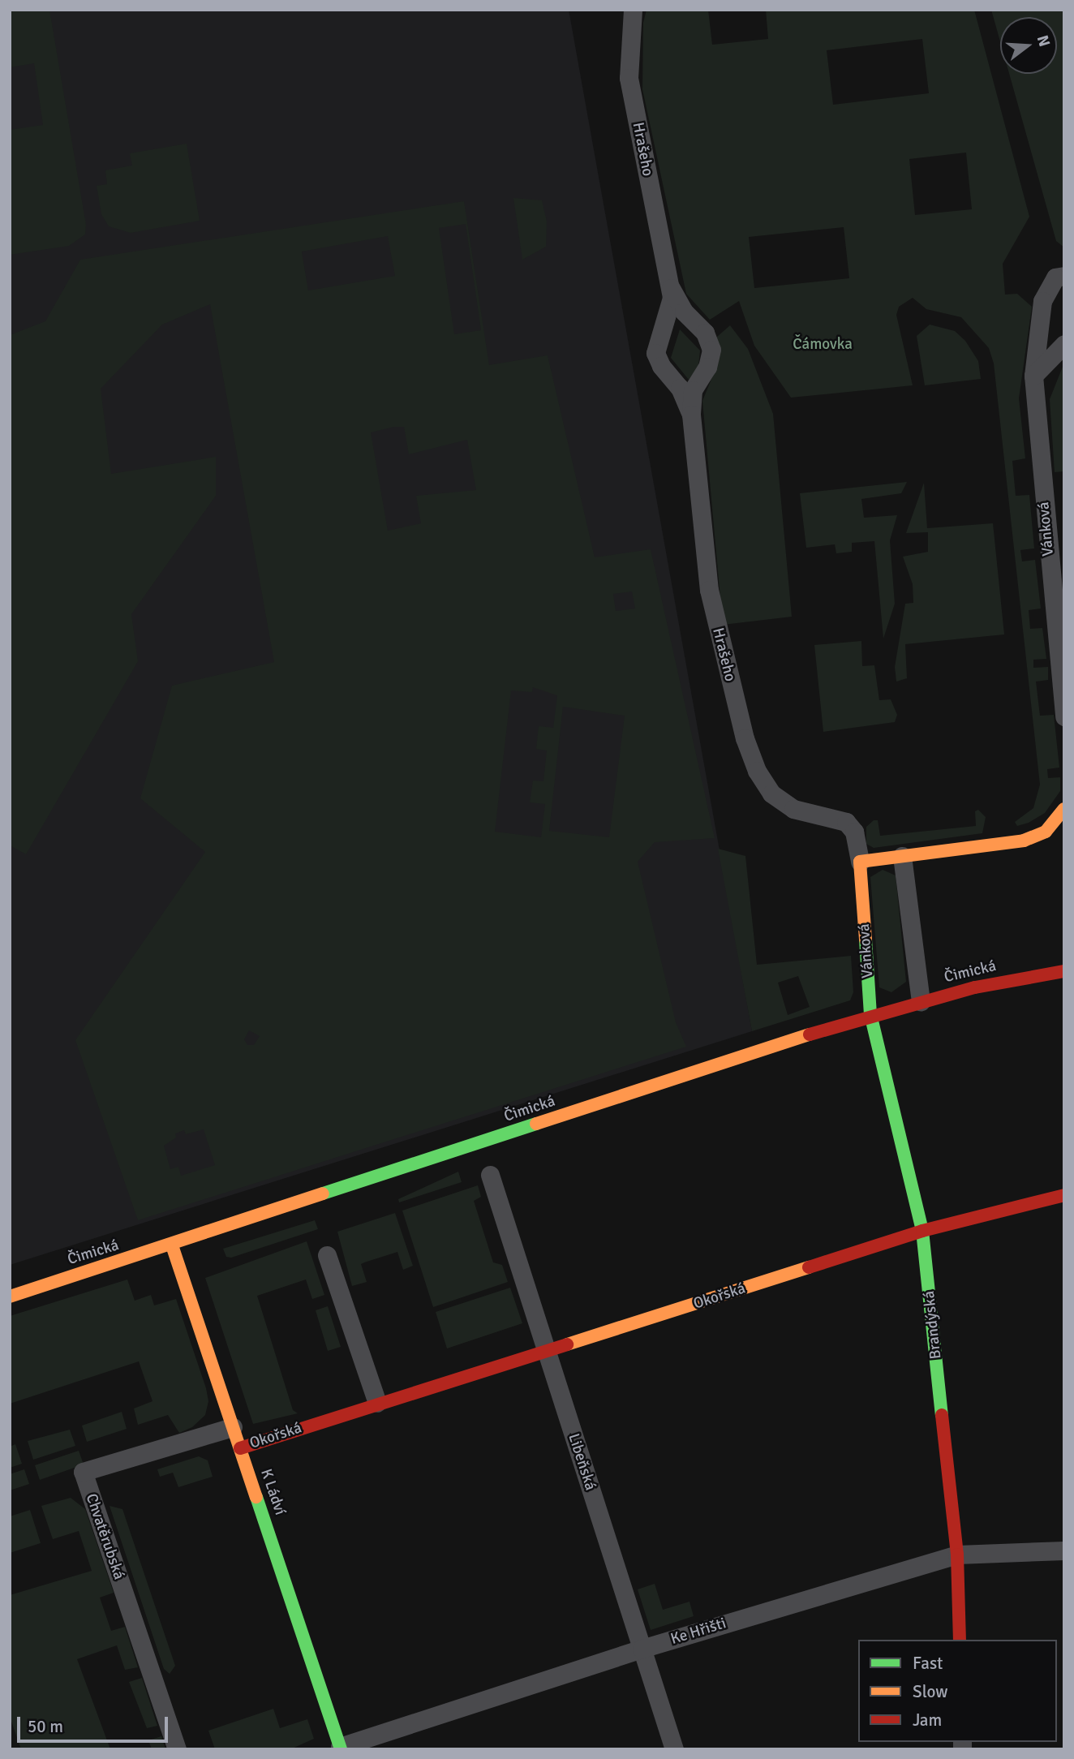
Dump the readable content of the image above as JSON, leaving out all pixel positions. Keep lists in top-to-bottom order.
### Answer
{
  "streets": {
    "street": [
      "Hrašeho",
      "Vánková",
      "Čimická",
      "Okořská",
      "Brandýská",
      "Libeňská",
      "K Ládví",
      "Chvatěrubská",
      "Ke Hřišti"
    ]
  },
  "crossings": [
    ["Hrašeho", "Vánková"],
    ["Vánková", "Čimická"],
    ["Vánková", "Brandýská"],
    ["Čimická", "Brandýská"],
    ["Čimická", "K Ládví"],
    ["Okořská", "Brandýská"],
    ["Okořská", "Libeňská"],
    ["Okořská", "K Ládví"],
    ["Brandýská", "Ke Hřišti"],
    ["Libeňská", "Ke Hřišti"],
    ["K Ládví", "Chvatěrubská"],
    ["K Ládví", "Ke Hřišti"]
  ],
  "parks": ["Čámovka"],
  "legend": ["Fast", "Slow", "Jam"],
  "scale_bar": "50 m",
  "north": "right"
}
